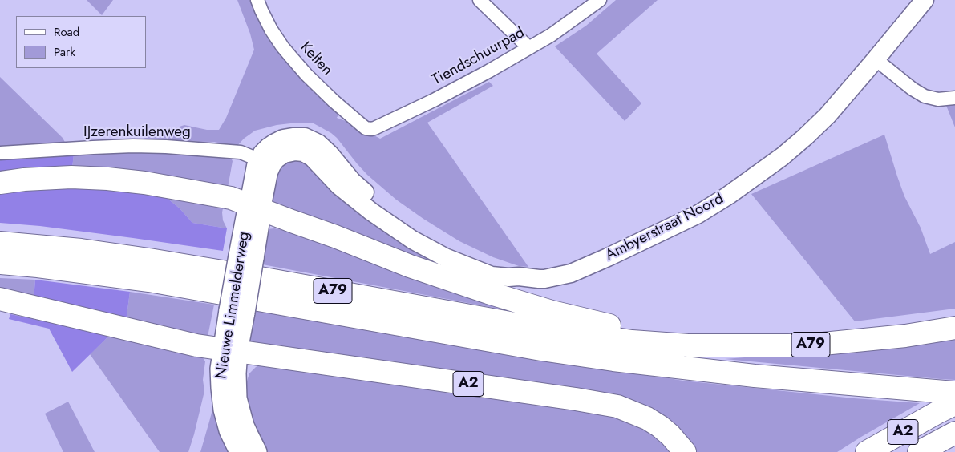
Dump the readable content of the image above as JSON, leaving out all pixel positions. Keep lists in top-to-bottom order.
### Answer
{
  "streets": {
    "highway": ["A79", "A2"],
    "main road": ["Nieuwe Limmelderweg"],
    "street": [
      "Tiendschuurpad",
      "Kelten",
      "IJzerenkuilenweg",
      "Ambyerstraat Noord"
    ]
  },
  "crossings": [
    ["Tiendschuurpad", "Kelten"],
    ["IJzerenkuilenweg", "Ambyerstraat Noord"],
    ["A79", "Nieuwe Limmelderweg"],
    ["Nieuwe Limmelderweg", "A2"]
  ],
  "legend": ["Road", "Park"]
}
